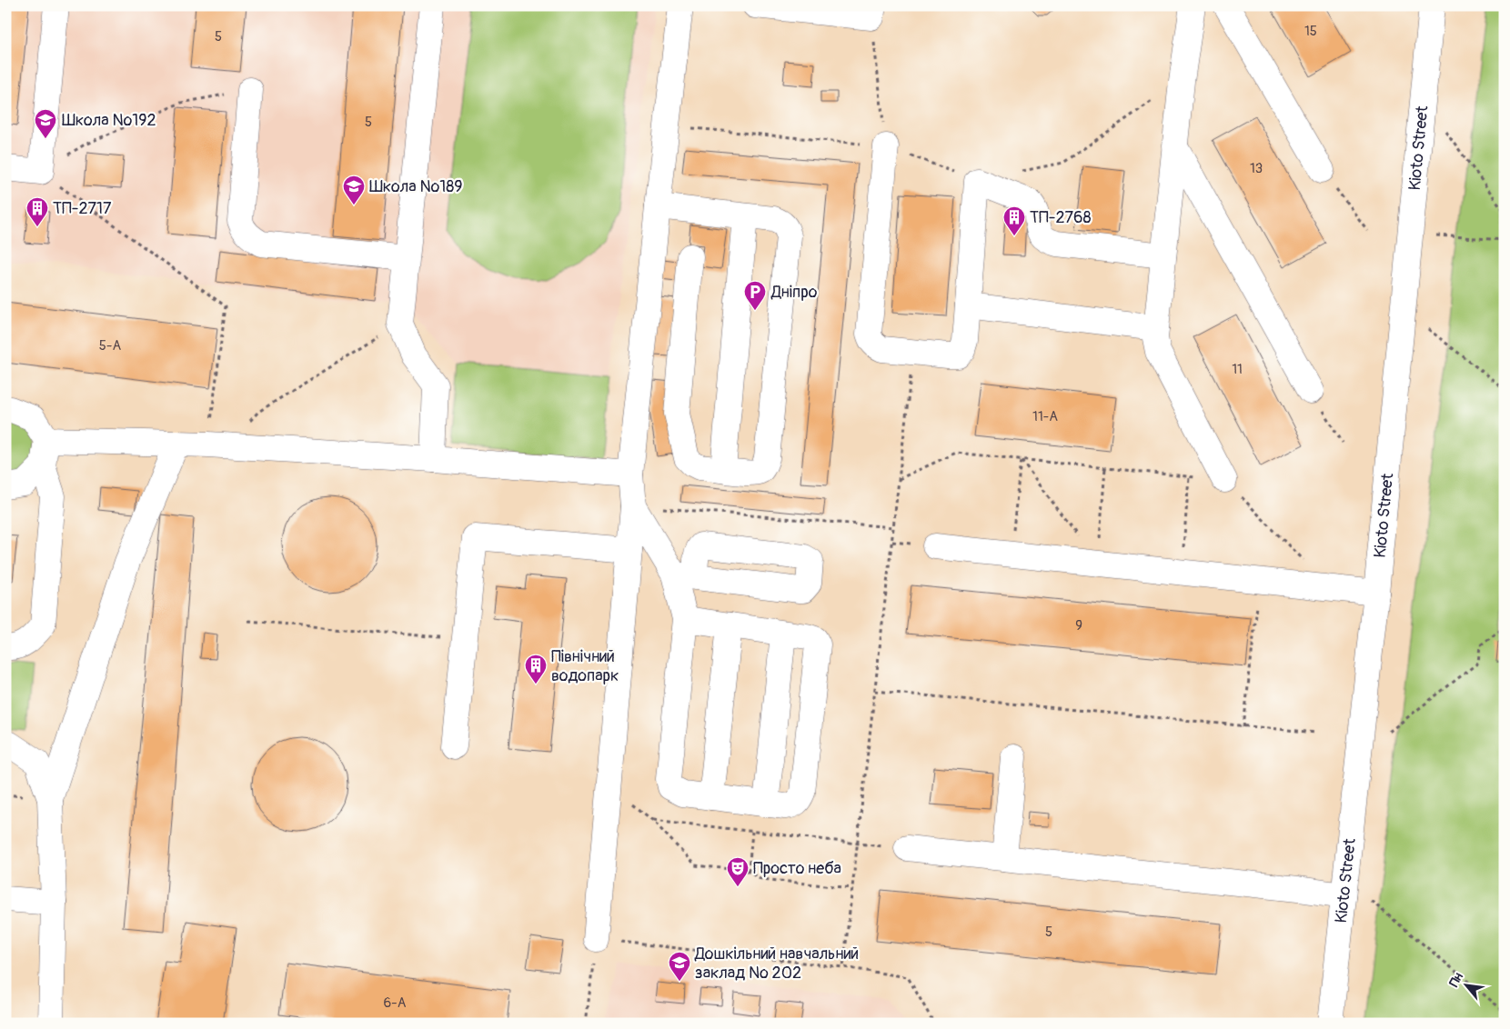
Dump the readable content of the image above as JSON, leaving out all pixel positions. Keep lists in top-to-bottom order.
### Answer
{
  "streets": {
    "street": ["Kioto Street"]
  },
  "places": {
    "school or university": ["Школа №192", "Школа №189", "Дошкільний навчальний заклад № 202"],
    "building": ["ТП-2717", "ТП-2768", "Північний водопарк"],
    "parking": ["Дніпро"],
    "theatre": ["Просто неба"]
  },
  "house_numbers": [
    "15",
    "5",
    "5",
    "13",
    "5-А",
    "11",
    "11-А",
    "9",
    "5",
    "6-А"
  ],
  "north": "top left"
}
